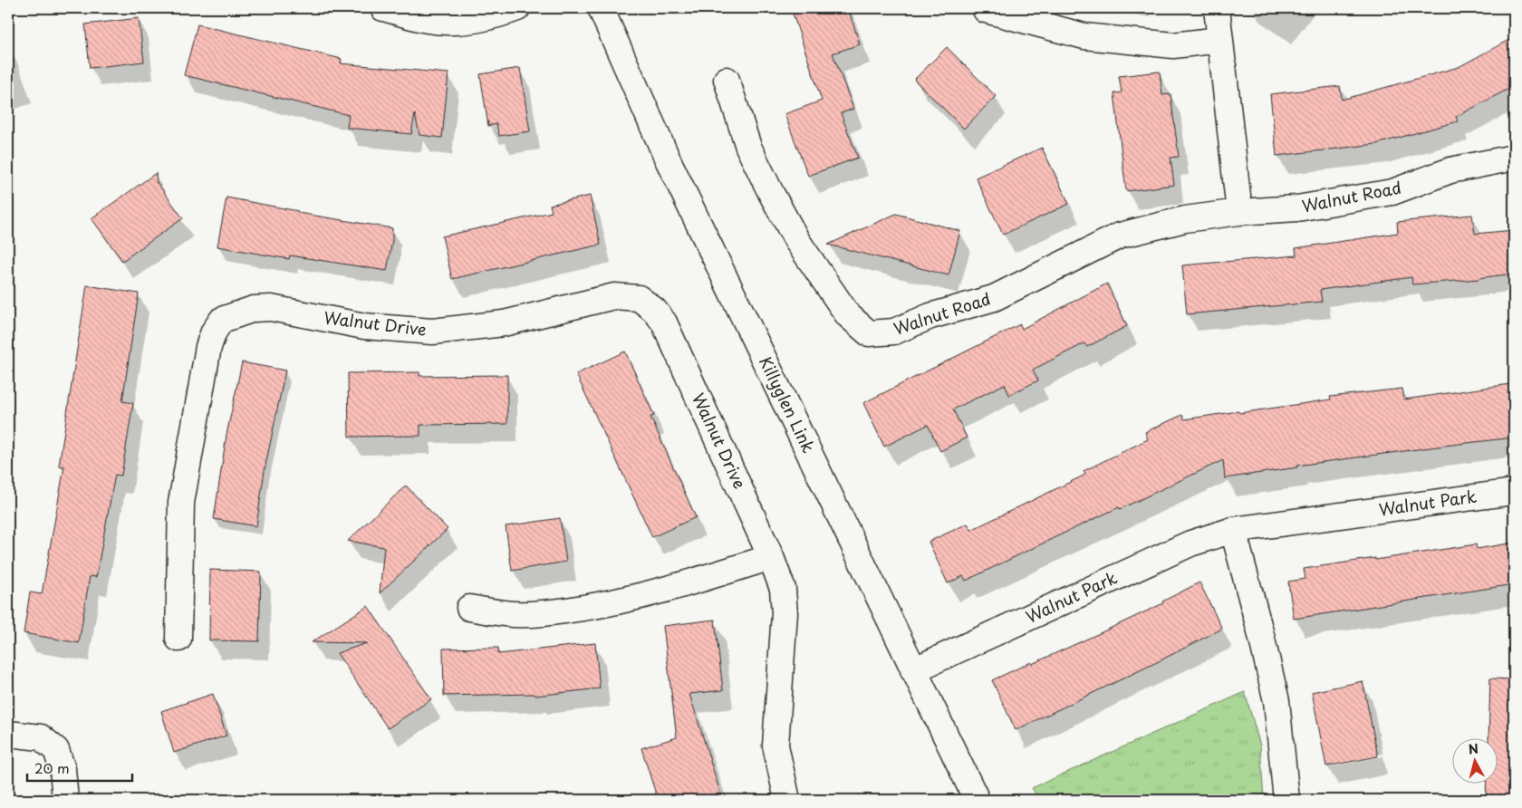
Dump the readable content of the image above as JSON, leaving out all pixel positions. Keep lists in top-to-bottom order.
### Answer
{
  "streets": {
    "street": [
      "Walnut Road",
      "Walnut Drive",
      "Killyglen Link",
      "Walnut Park"
    ]
  },
  "crossings": [
    ["Killyglen Link", "Walnut Park"]
  ],
  "scale_bar": "20 m",
  "north": "top"
}
